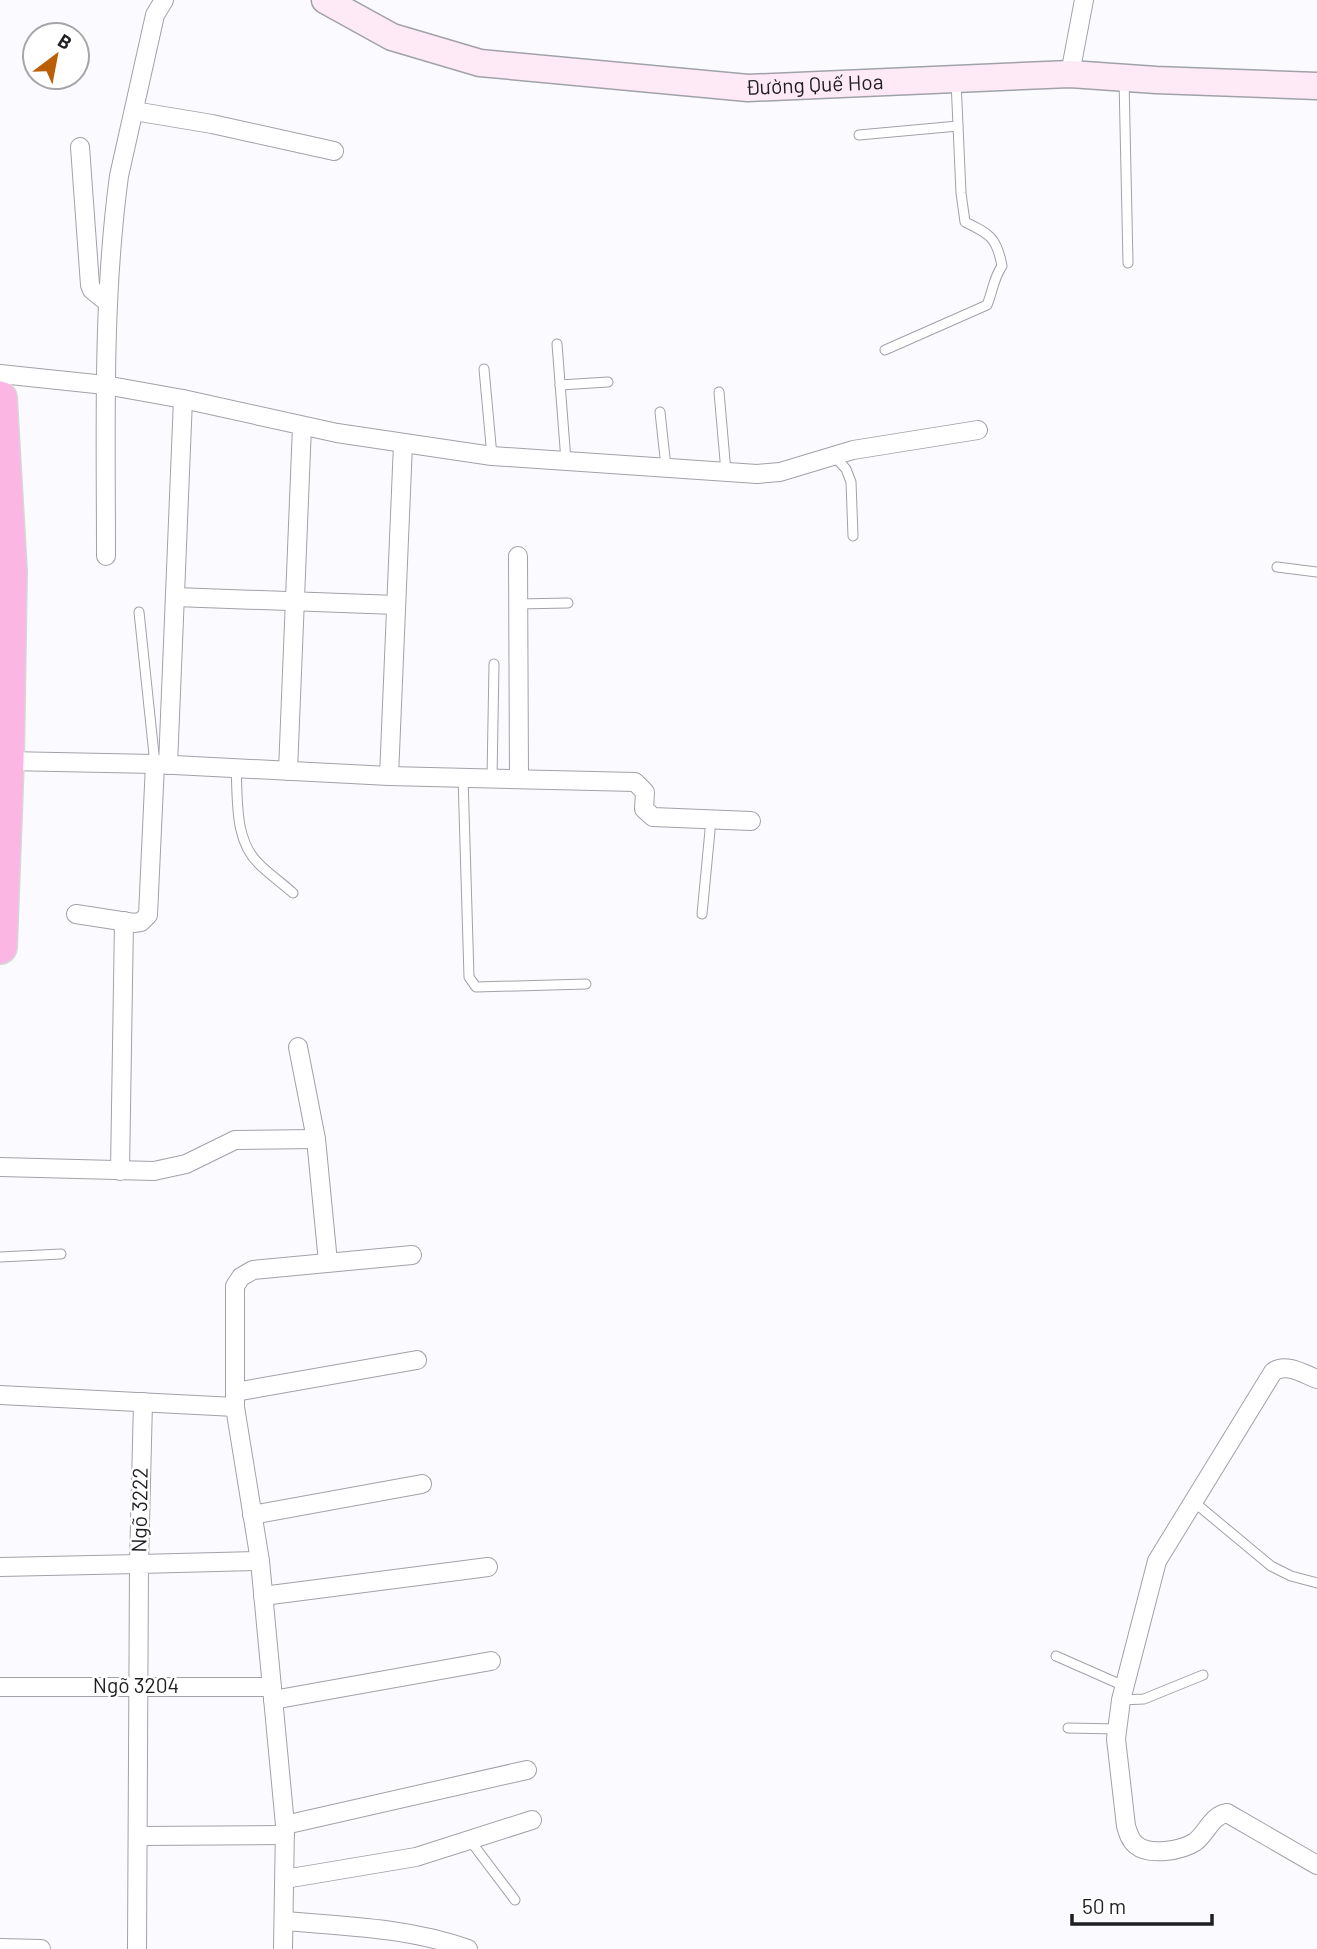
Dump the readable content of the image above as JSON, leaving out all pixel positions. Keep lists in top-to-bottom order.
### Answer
{
  "streets": {
    "street": ["Đường Quế Hoa", "Ngõ 3222", "Ngõ 3204"]
  },
  "scale_bar": "50 m",
  "north": "top right"
}
